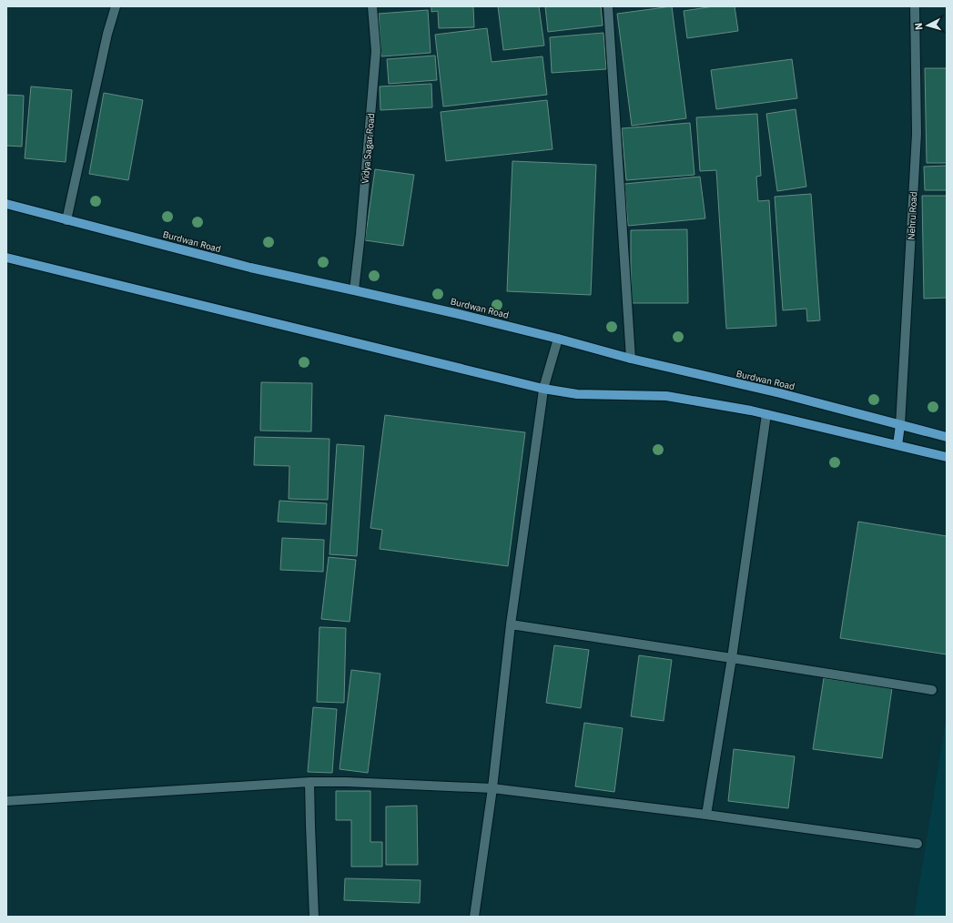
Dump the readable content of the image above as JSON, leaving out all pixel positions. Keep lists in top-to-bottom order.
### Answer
{
  "streets": {
    "main road": ["Burdwan Road"],
    "street": ["Vidya Sagar Road", "Nehru Road"]
  },
  "crossings": [
    ["Vidya Sagar Road", "Burdwan Road"],
    ["Nehru Road", "Burdwan Road"]
  ],
  "north": "left"
}
